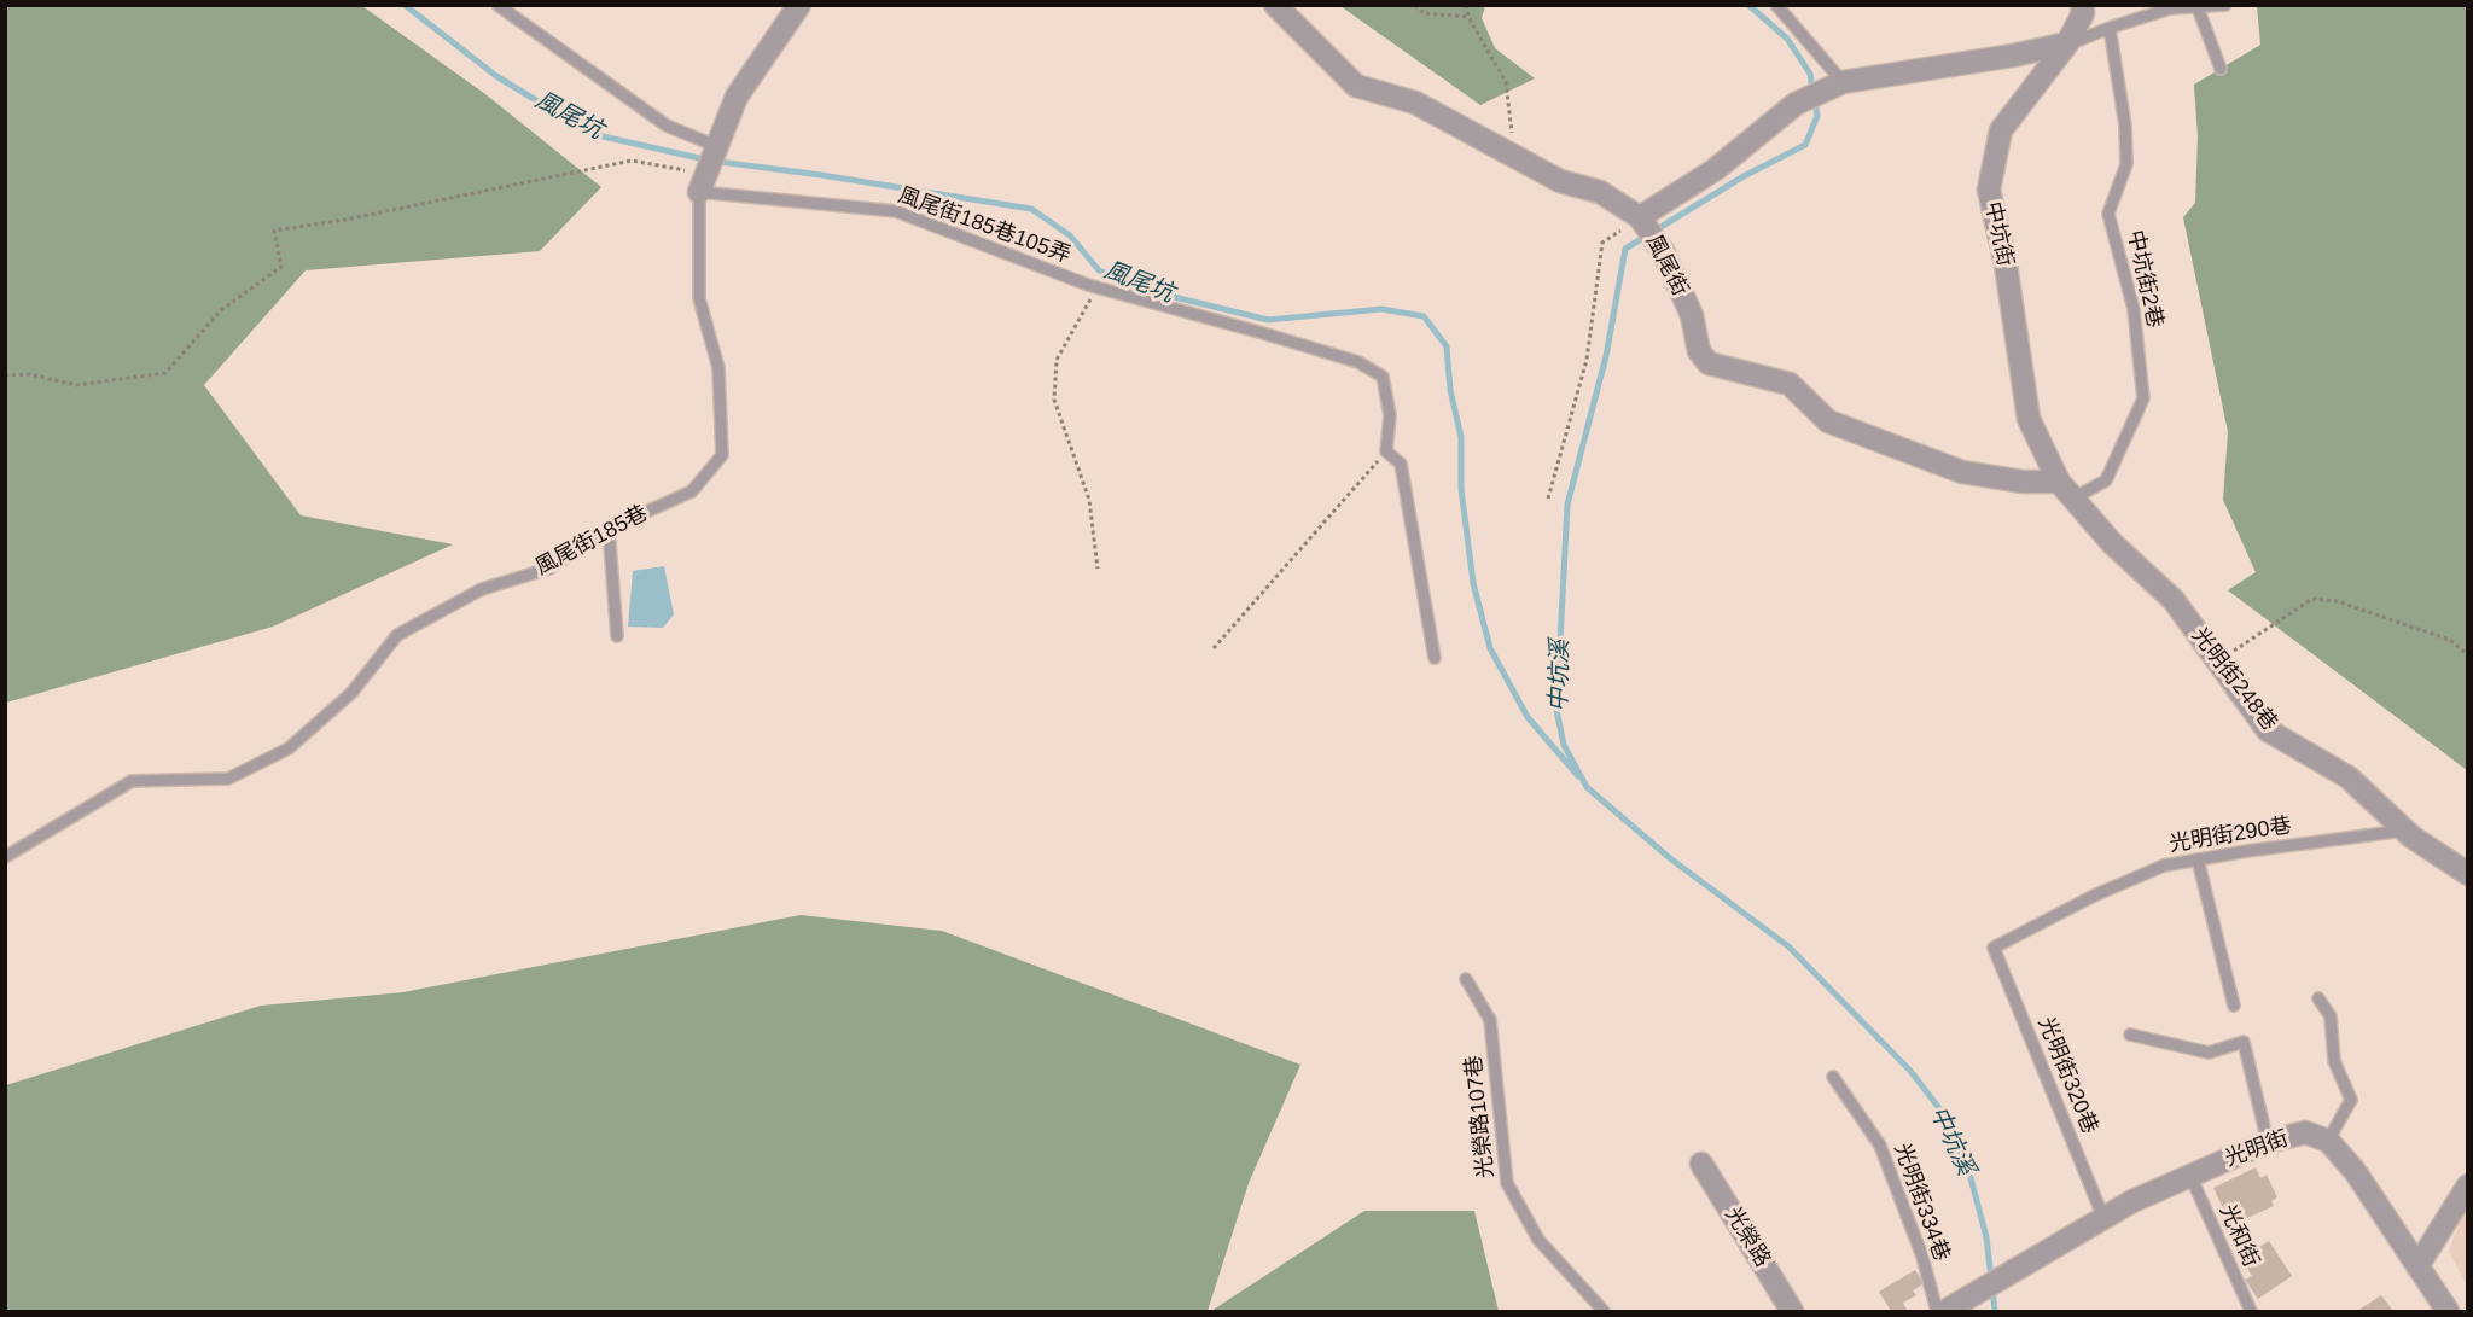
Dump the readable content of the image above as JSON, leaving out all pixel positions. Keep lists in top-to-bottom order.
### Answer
{
  "streets": {
    "street": [
      "中坑街",
      "風尾街",
      "光明街248巷",
      "光明街",
      "光榮路"
    ],
    "lane": [
      "風尾街185巷105弄",
      "中坑街2巷",
      "風尾街185巷",
      "光明街290巷",
      "光明街320巷",
      "光榮路107巷",
      "光明街334巷",
      "光和街"
    ]
  },
  "crossings": [
    ["風尾街185巷105弄", "風尾街185巷"],
    ["中坑街", "風尾街"],
    ["中坑街", "中坑街2巷"],
    ["中坑街", "光明街248巷"],
    ["風尾街", "中坑街2巷"],
    ["風尾街", "光明街248巷"],
    ["中坑街2巷", "光明街248巷"],
    ["光明街248巷", "光明街290巷"],
    ["光明街290巷", "光明街320巷"],
    ["光明街320巷", "光明街"],
    ["光明街", "光和街"]
  ],
  "water": ["風尾坑", "中坑溪"]
}
